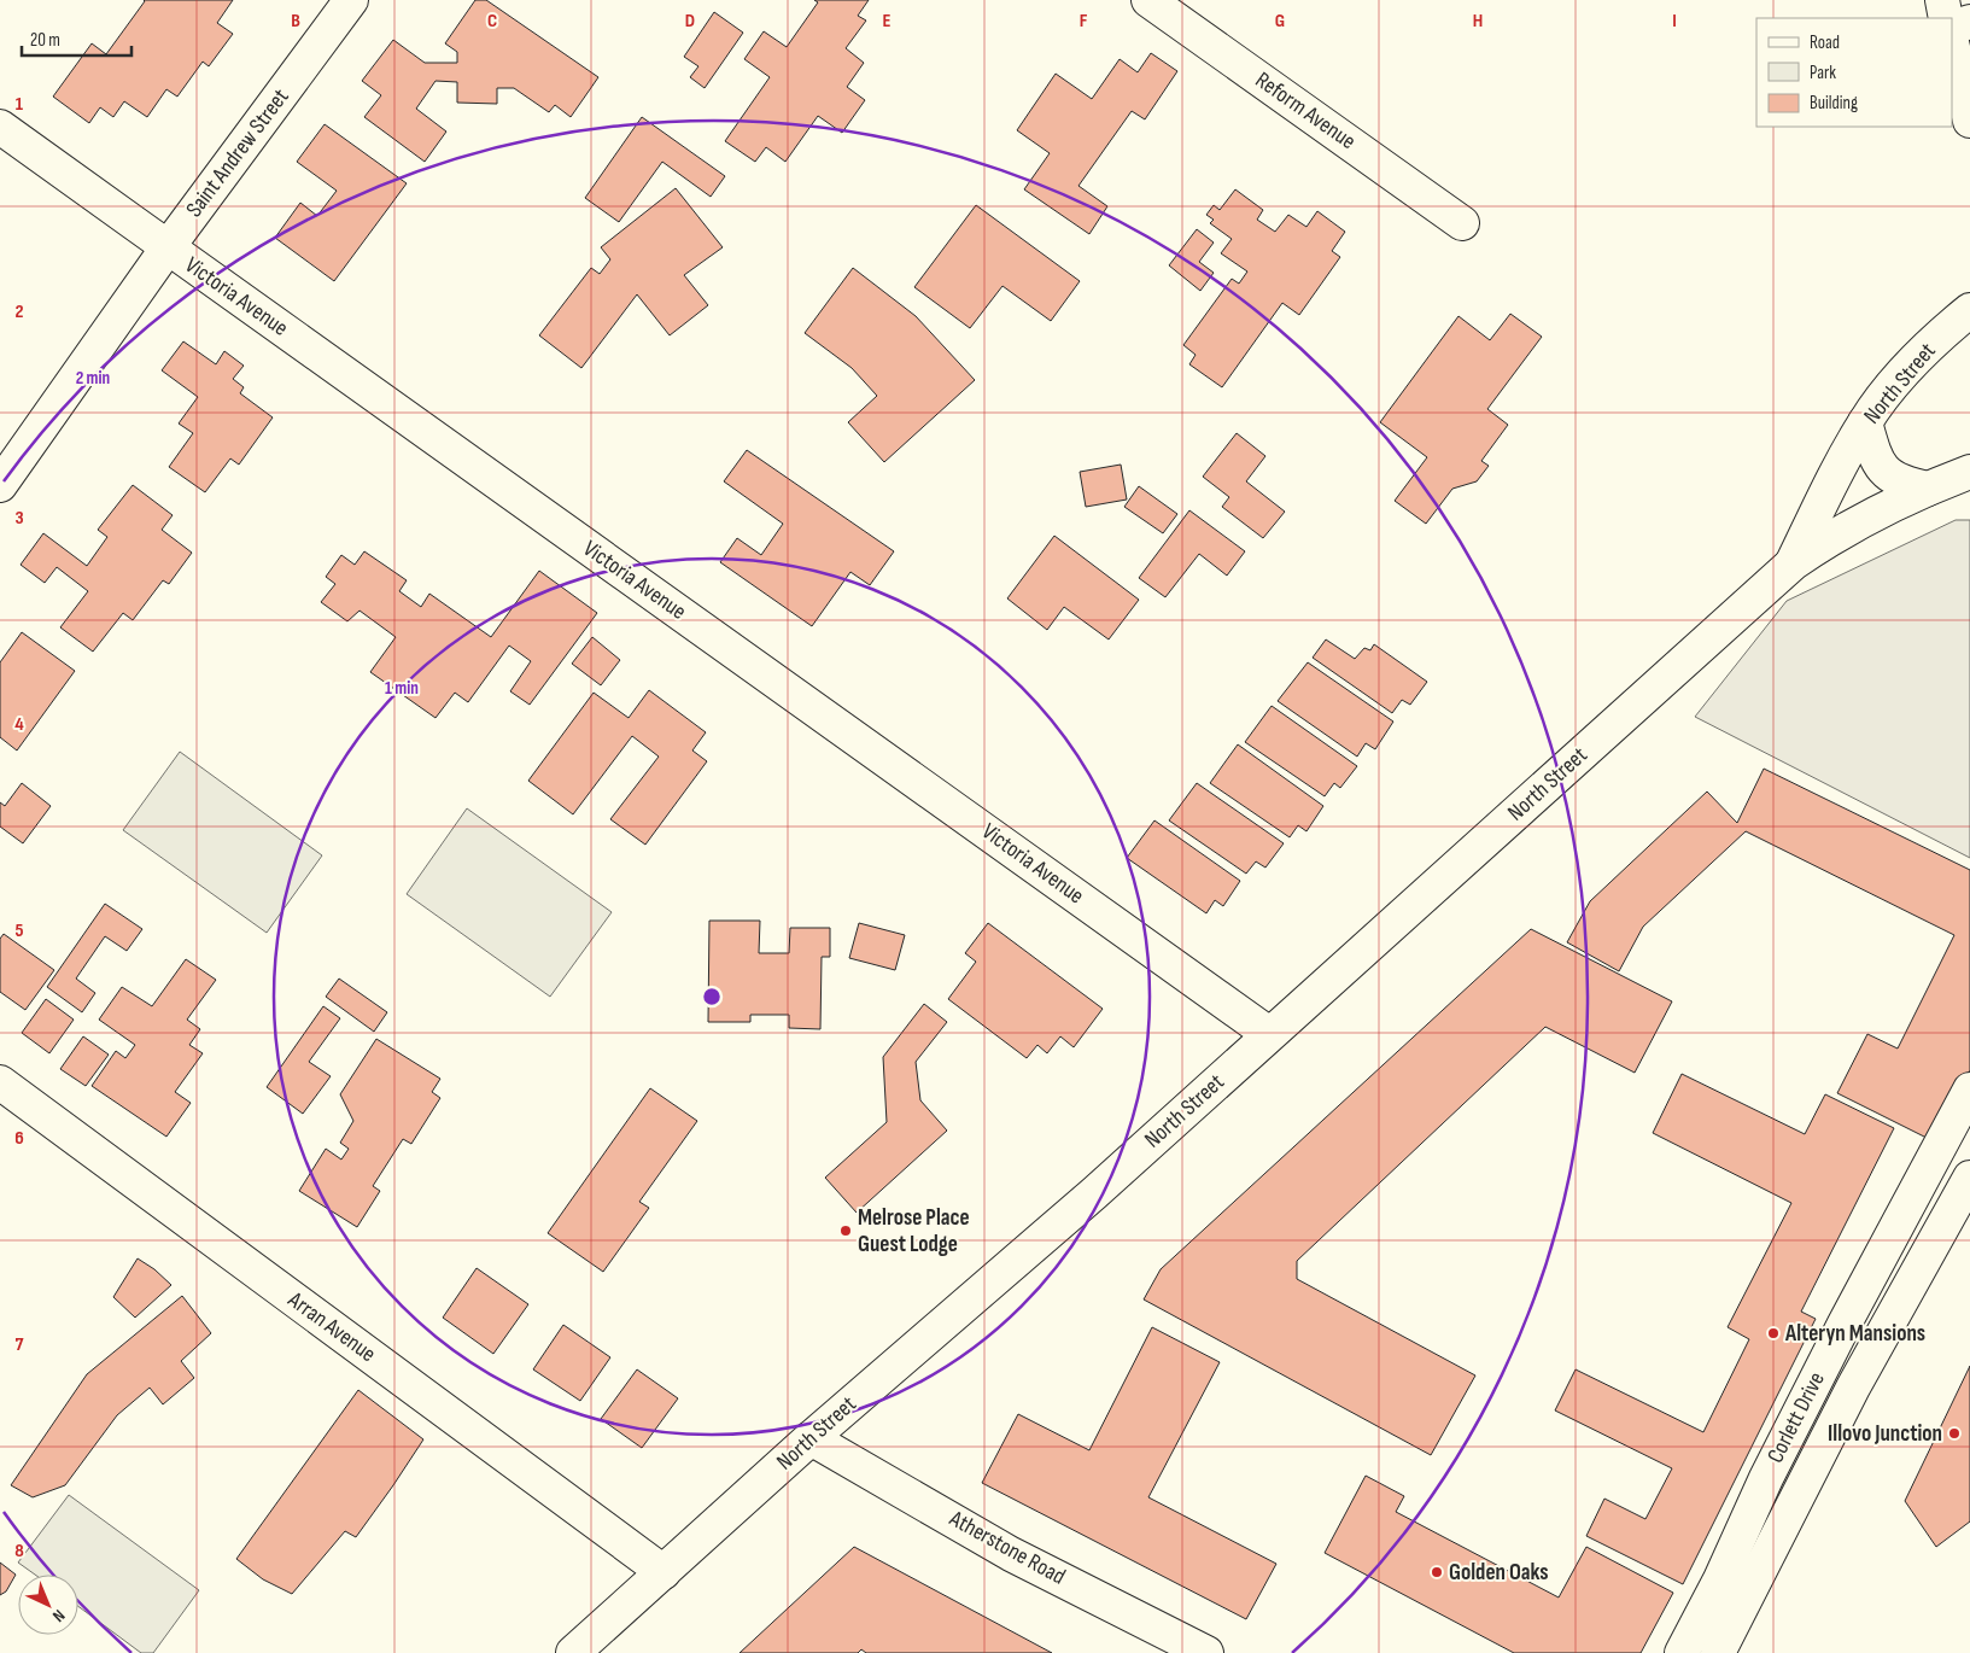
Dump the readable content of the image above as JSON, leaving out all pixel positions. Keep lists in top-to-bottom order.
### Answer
{
  "streets": {
    "street": [
      "Reform Avenue",
      "Saint Andrew Street",
      "Victoria Avenue",
      "North Street",
      "Arran Avenue",
      "Corlett Drive",
      "Atherstone Road"
    ]
  },
  "crossings": [
    ["Saint Andrew Street", "Victoria Avenue"],
    ["Victoria Avenue", "North Street"],
    ["North Street", "Arran Avenue"],
    ["North Street", "Atherstone Road"]
  ],
  "places": [
    "Melrose Place Guest Lodge",
    "Alteryn Mansions",
    "Illovo Junction",
    "Golden Oaks"
  ],
  "legend": ["Road", "Park", "Building"],
  "scale_bar": "20 m",
  "north": "bottom right",
  "grid": {
    "columns": [
      "B",
      "C",
      "D",
      "E",
      "F",
      "G",
      "H",
      "I"
    ],
    "rows": [
      "1",
      "2",
      "3",
      "4",
      "5",
      "6",
      "7",
      "8"
    ]
  },
  "rings": ["2 min", "1 min"]
}
